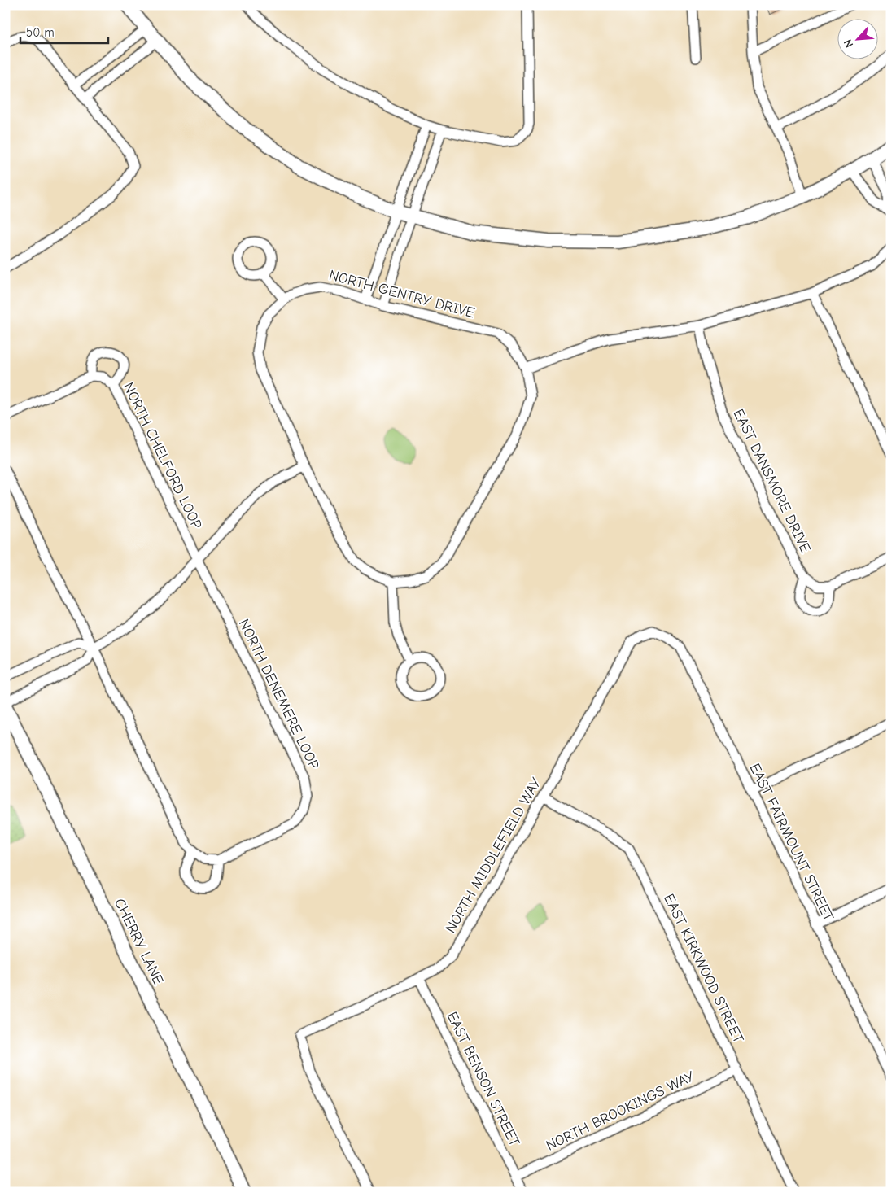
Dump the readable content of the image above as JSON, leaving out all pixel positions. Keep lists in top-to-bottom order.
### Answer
{
  "streets": {
    "street": [
      "NORTH GENTRY DRIVE",
      "NORTH CHELFORD LOOP",
      "EAST DANSMORE DRIVE",
      "NORTH DENEMERE LOOP",
      "EAST FAIRMOUNT STREET",
      "NORTH MIDDLEFIELD WAY",
      "CHERRY LANE",
      "EAST KIRKWOOD STREET",
      "EAST BENSON STREET",
      "NORTH BROOKINGS WAY"
    ]
  },
  "crossings": [
    ["NORTH CHELFORD LOOP", "NORTH DENEMERE LOOP"],
    ["EAST FAIRMOUNT STREET", "NORTH MIDDLEFIELD WAY"],
    ["NORTH MIDDLEFIELD WAY", "EAST KIRKWOOD STREET"],
    ["NORTH MIDDLEFIELD WAY", "EAST BENSON STREET"],
    ["EAST KIRKWOOD STREET", "NORTH BROOKINGS WAY"],
    ["EAST BENSON STREET", "NORTH BROOKINGS WAY"]
  ],
  "scale_bar": "50 m",
  "north": "bottom left"
}
